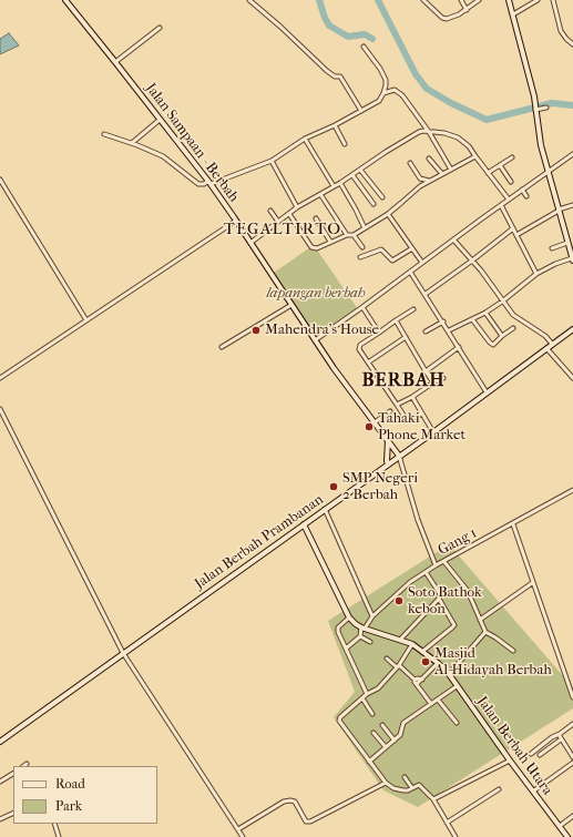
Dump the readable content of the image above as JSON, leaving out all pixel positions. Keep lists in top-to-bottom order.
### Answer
{
  "streets": {
    "main road": ["Jalan Sampaan - Berbah", "Jalan Berbah Prambanan", "Jalan Berbah Utara"],
    "street": ["Gang 1"]
  },
  "crossings": [
    ["Jalan Sampaan - Berbah", "Jalan Berbah Prambanan"],
    ["Jalan Berbah Prambanan", "Jalan Berbah Utara"],
    ["Gang 1", "Jalan Berbah Utara"]
  ],
  "districts": ["TEGALTIRTO", "BERBAH"],
  "parks": ["lapangan berbah"],
  "places": [
    "Mahendra's House",
    "Tahaki Phone Market",
    "SMP Negeri 2 Berbah",
    "Soto Bathok kebon",
    "Masjid Al-Hidayah Berbah"
  ],
  "legend": ["Road", "Park"]
}
